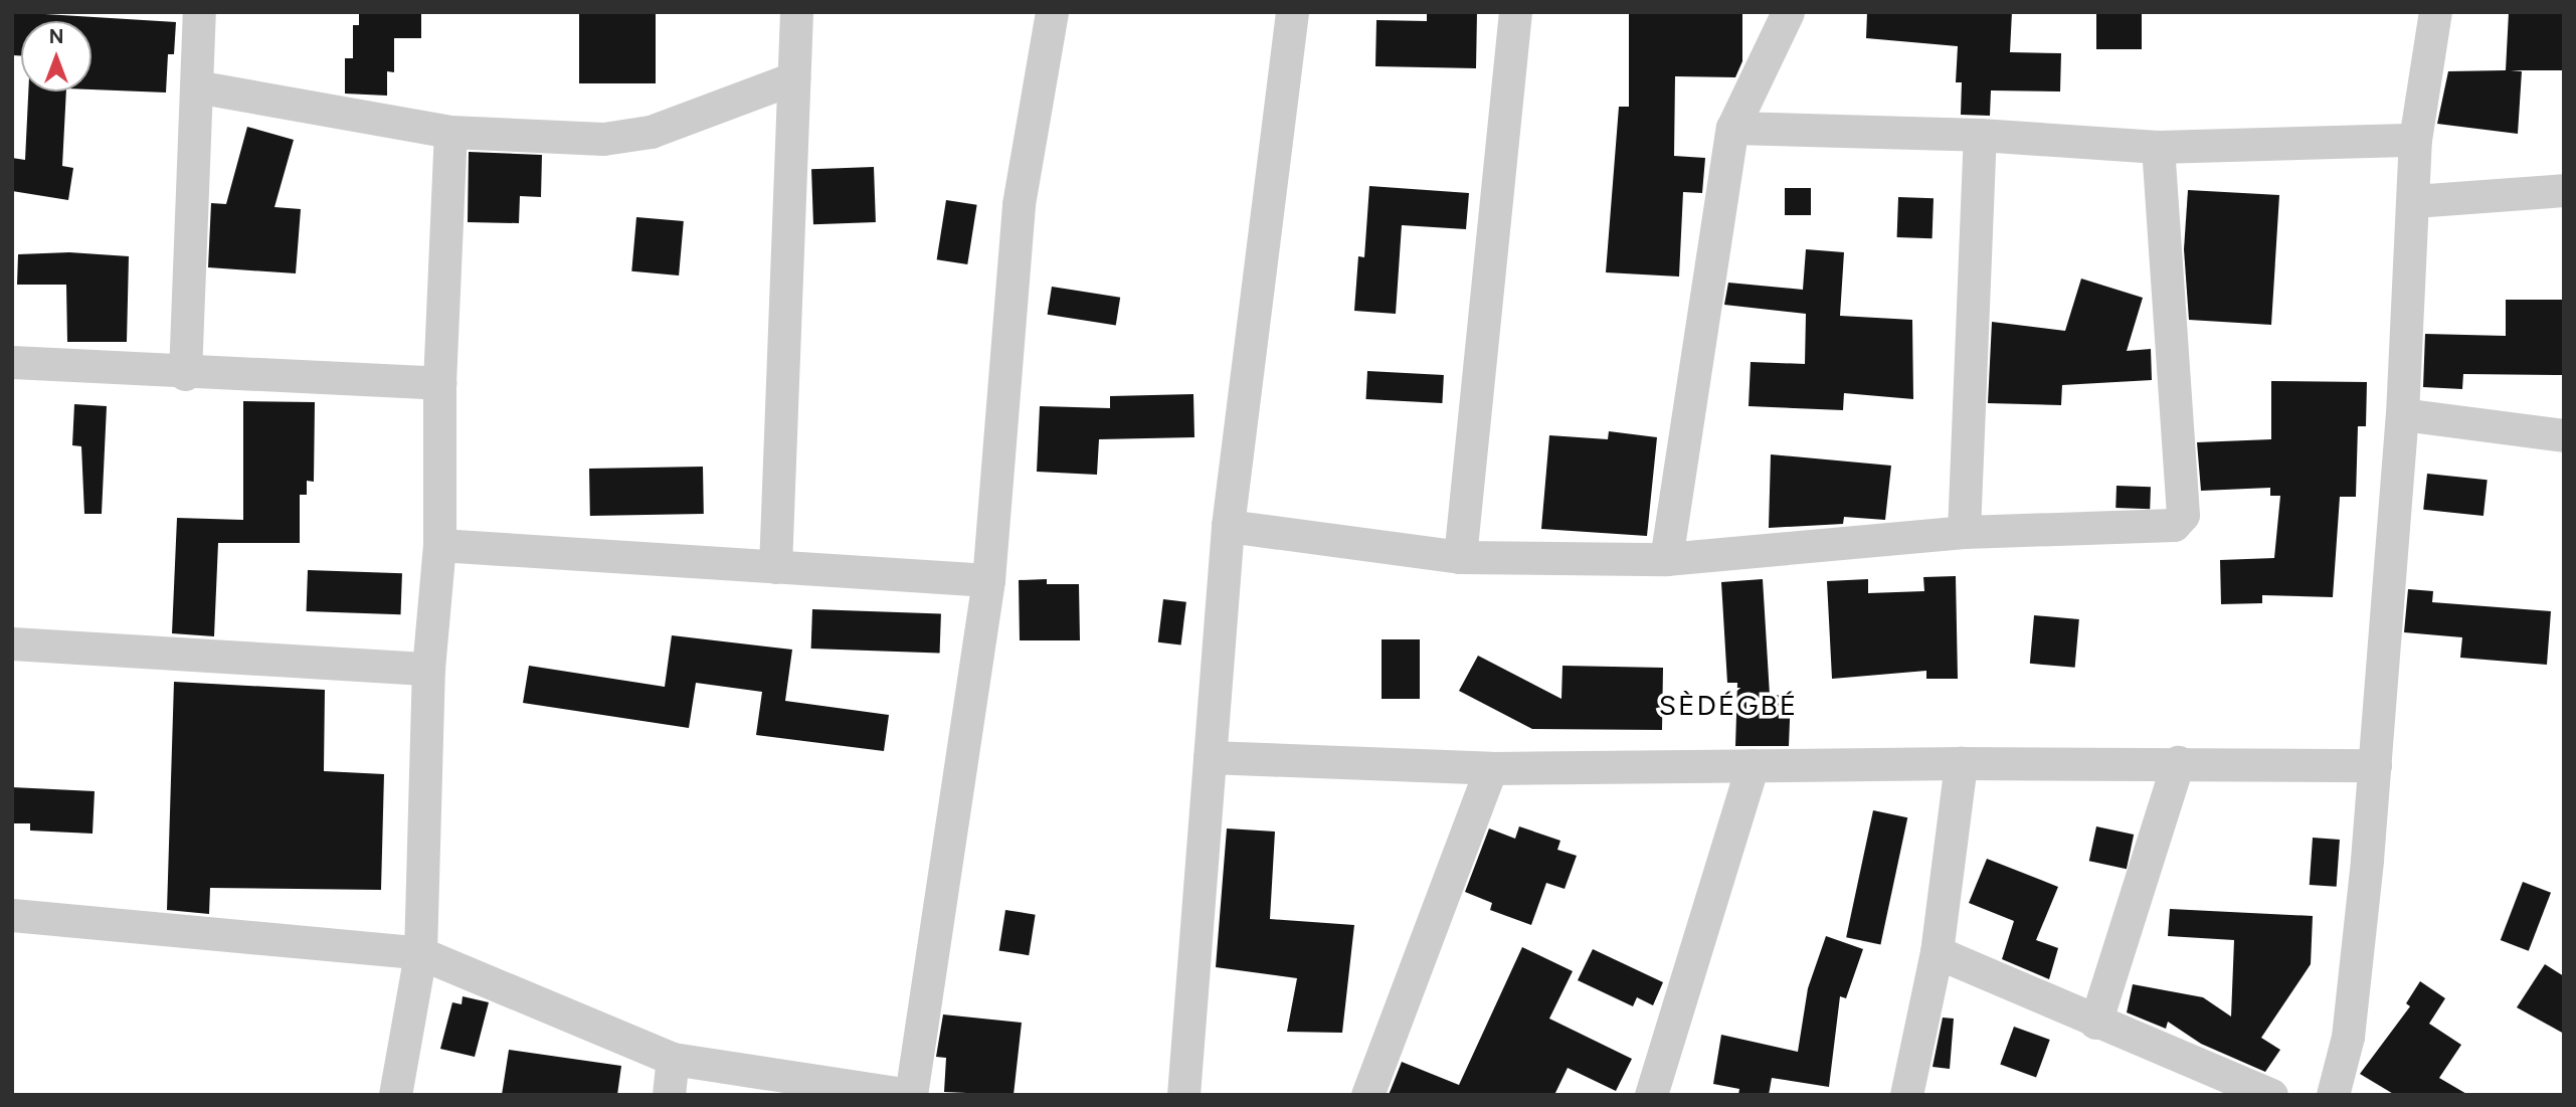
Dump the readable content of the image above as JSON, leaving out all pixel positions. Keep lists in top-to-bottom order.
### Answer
{
  "districts": ["SÈDÉGBÉ"],
  "north": "top"
}
